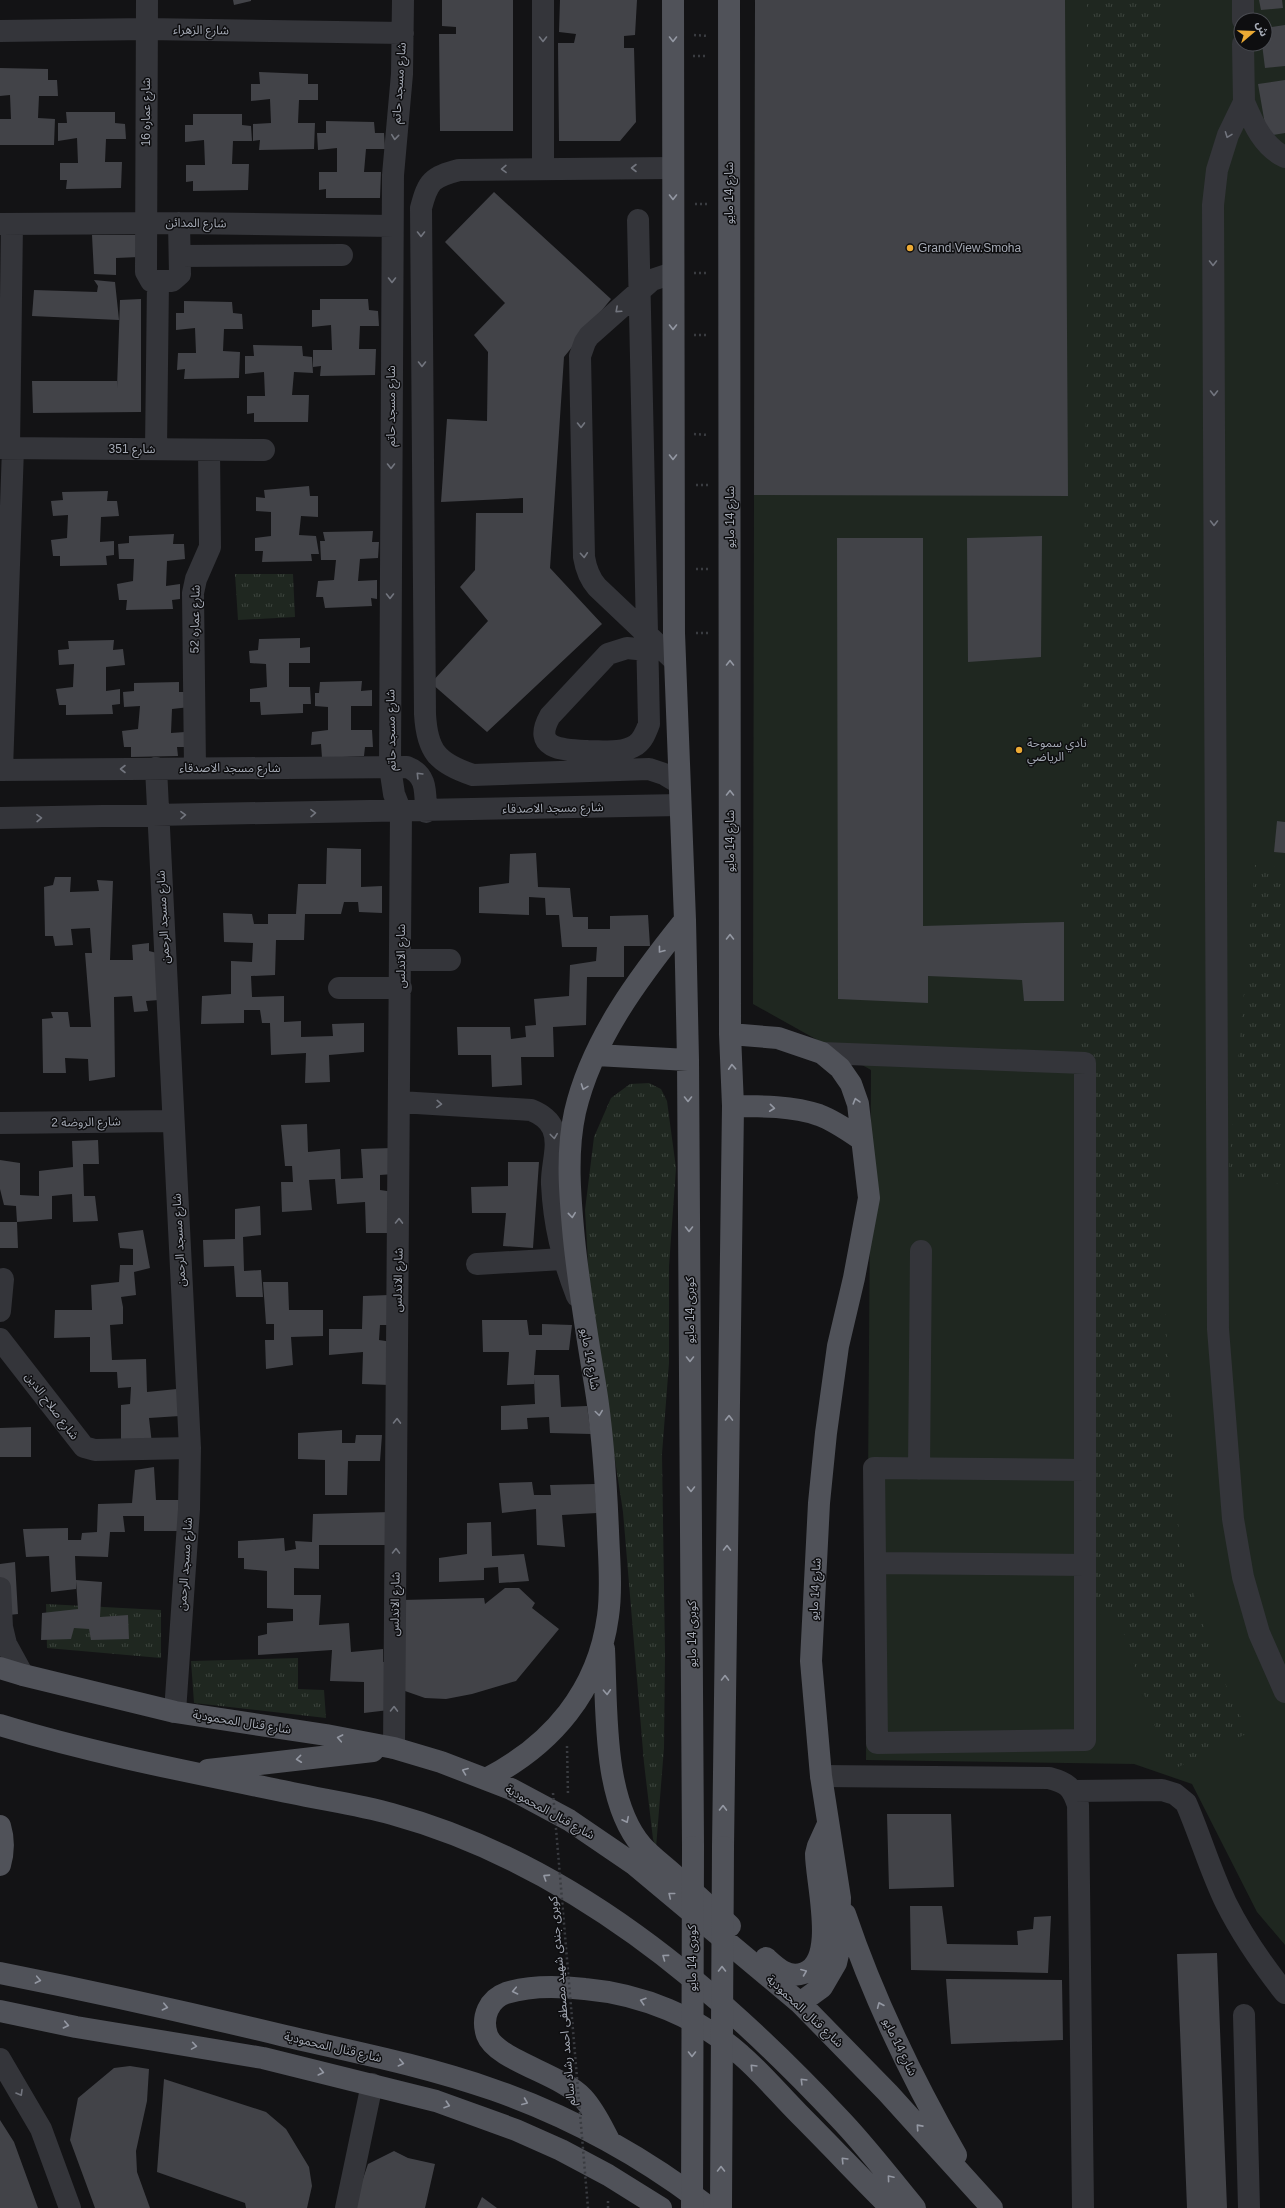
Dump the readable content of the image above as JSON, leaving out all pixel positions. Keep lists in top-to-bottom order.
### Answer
{
  "streets": {
    "main road": ["شارع 14 مايو", "كوبرى 14 مايو", "شارع قنال المحمودية"],
    "street": [
      "شارع الزهراء",
      "شارع مسجد حاتم",
      "شارع عماره 16",
      "شارع المدائن",
      "شارع 351",
      "شارع عماره 52",
      "شارع مسجد الاصدقاء",
      "شارع مسجد الرحمن",
      "شارع الاندلس",
      "شارع الروضة 2",
      "شارع صلاح الدين"
    ],
    "path": ["كوبرى جندى شهيد مصطفى احمد رشاد سالم"]
  },
  "crossings": [
    ["شارع الزهراء", "شارع مسجد حاتم"],
    ["شارع الزهراء", "شارع عماره 16"],
    ["شارع مسجد حاتم", "شارع المدائن"],
    ["شارع مسجد حاتم", "شارع مسجد الاصدقاء"],
    ["شارع مسجد حاتم", "شارع الاندلس"],
    ["شارع عماره 16", "شارع المدائن"],
    ["شارع 14 مايو", "شارع قنال المحمودية"],
    ["شارع 351", "شارع عماره 52"],
    ["شارع عماره 52", "شارع مسجد الاصدقاء"],
    ["شارع مسجد الاصدقاء", "شارع مسجد الرحمن"],
    ["شارع مسجد الاصدقاء", "شارع الاندلس"],
    ["شارع مسجد الرحمن", "شارع الروضة 2"],
    ["شارع مسجد الرحمن", "شارع صلاح الدين"],
    ["شارع مسجد الرحمن", "شارع قنال المحمودية"],
    ["شارع الاندلس", "شارع قنال المحمودية"]
  ],
  "one_way": ["شارع مسجد حاتم", "شارع الاندلس"],
  "places": ["Grand.View.Smoha", "نادي سموحة الرياضي"],
  "north": "right"
}
